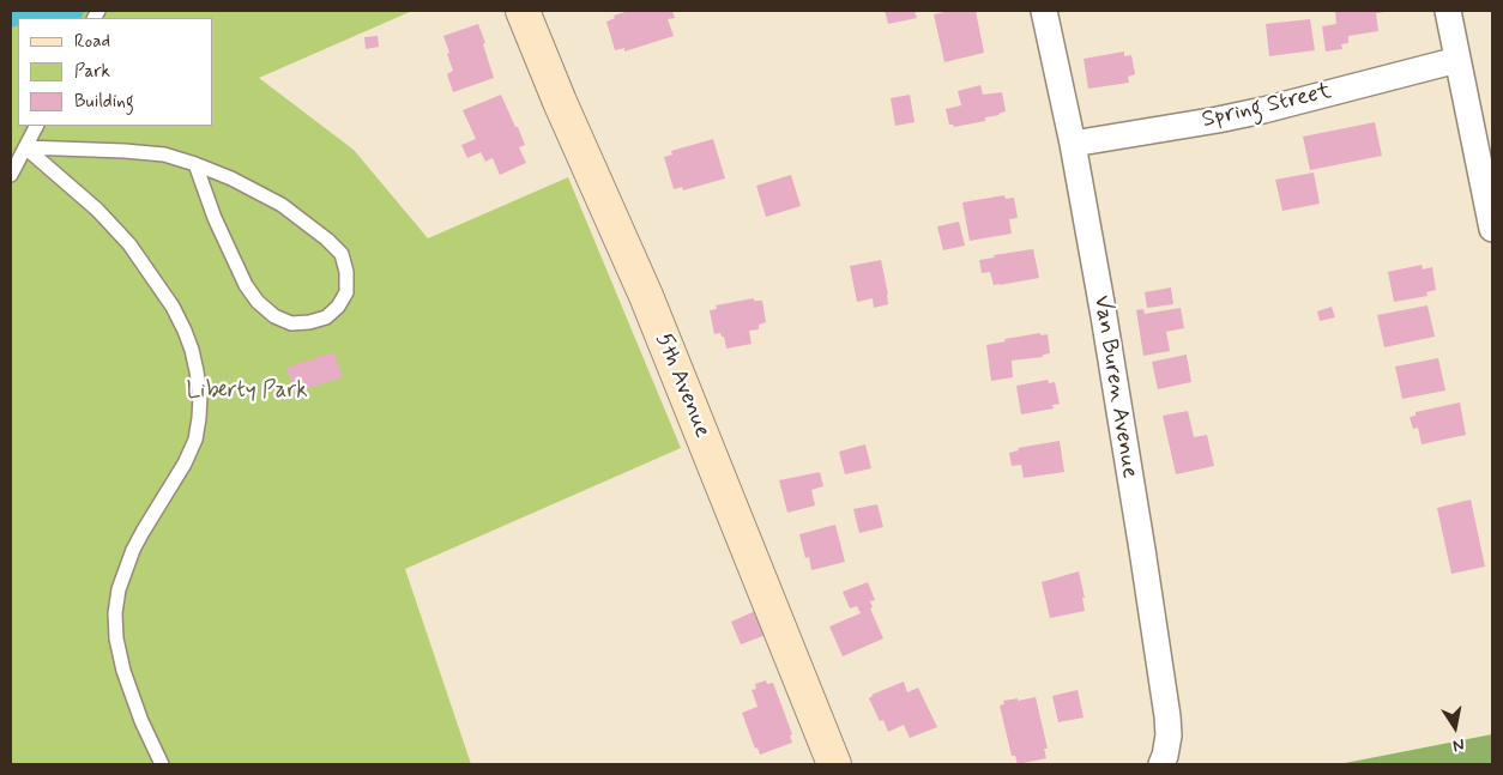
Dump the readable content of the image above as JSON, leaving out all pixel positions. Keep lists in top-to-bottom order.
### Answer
{
  "streets": {
    "street": ["Spring Street", "5th Avenue", "Van Buren Avenue"]
  },
  "crossings": [
    ["Spring Street", "Van Buren Avenue"]
  ],
  "parks": ["Liberty Park"],
  "legend": ["Road", "Park", "Building"],
  "north": "bottom"
}
